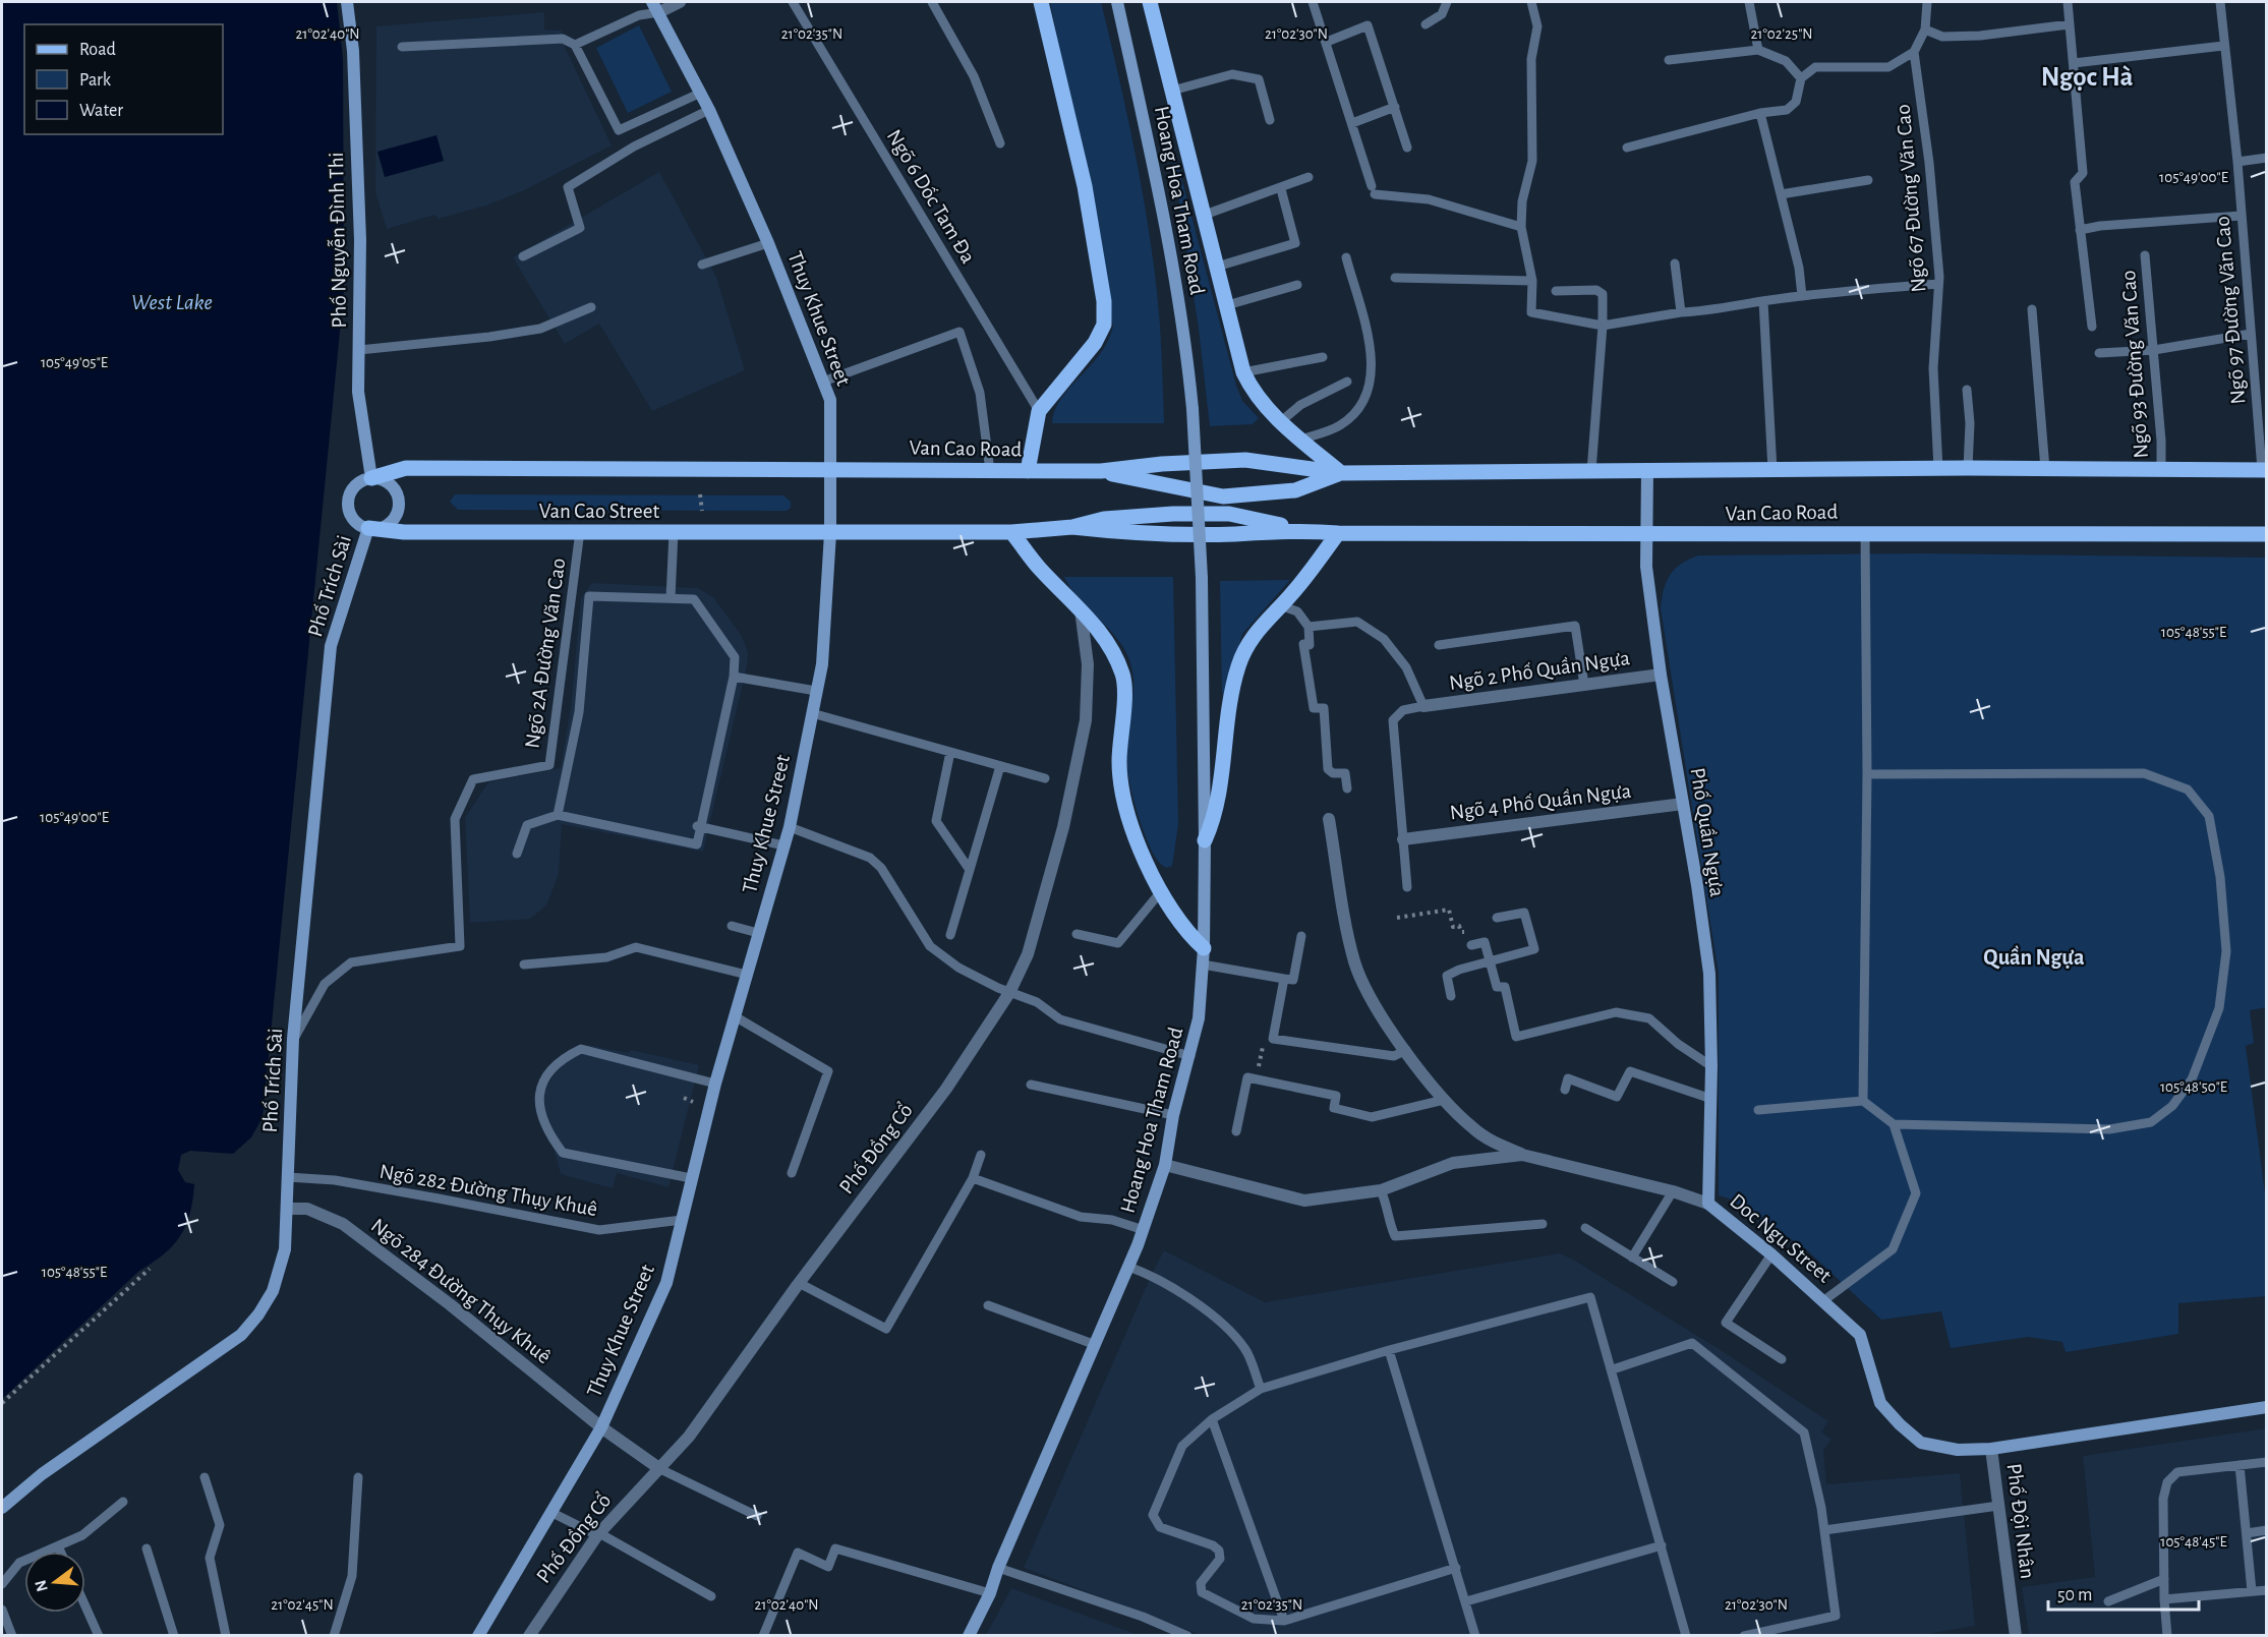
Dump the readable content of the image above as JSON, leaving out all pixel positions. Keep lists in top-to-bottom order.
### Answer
{
  "streets": {
    "main road": [
      "Hoang Hoa Tham Road",
      "Phố Nguyễn Đình Thi",
      "Thuy Khue Street",
      "Van Cao Road",
      "Van Cao Street",
      "Phố Trích Sài",
      "Phố Quần Ngựa",
      "Doc Ngu Street"
    ],
    "street": [
      "Ngõ 2 Phố Quần Ngựa",
      "Ngõ 4 Phố Quần Ngựa",
      "Phố Đồng Cổ",
      "Ngõ 284 Đường Thụy Khuê",
      "Phố Đội Nhân"
    ],
    "lane": [
      "Ngõ 6 Dốc Tam Đa",
      "Ngõ 67 Đường Văn Cao",
      "Ngõ 97 Đường Văn Cao",
      "Ngõ 93 Đường Văn Cao",
      "Ngõ 2A Đường Văn Cao",
      "Ngõ 282 Đường Thụy Khuê"
    ]
  },
  "crossings": [
    ["Ngõ 67 Đường Văn Cao", "Van Cao Road"],
    ["Hoang Hoa Tham Road", "Doc Ngu Street"],
    ["Phố Nguyễn Đình Thi", "Van Cao Street"],
    ["Phố Nguyễn Đình Thi", "Phố Trích Sài"],
    ["Ngõ 97 Đường Văn Cao", "Van Cao Road"],
    ["Thuy Khue Street", "Van Cao Road"],
    ["Thuy Khue Street", "Van Cao Street"],
    ["Thuy Khue Street", "Ngõ 282 Đường Thụy Khuê"],
    ["Thuy Khue Street", "Ngõ 284 Đường Thụy Khuê"],
    ["Ngõ 93 Đường Văn Cao", "Van Cao Road"],
    ["Van Cao Road", "Van Cao Street"],
    ["Van Cao Road", "Phố Quần Ngựa"],
    ["Van Cao Street", "Phố Trích Sài"],
    ["Van Cao Street", "Ngõ 2A Đường Văn Cao"],
    ["Phố Trích Sài", "Ngõ 2A Đường Văn Cao"],
    ["Phố Trích Sài", "Ngõ 282 Đường Thụy Khuê"],
    ["Phố Trích Sài", "Ngõ 284 Đường Thụy Khuê"],
    ["Ngõ 2 Phố Quần Ngựa", "Phố Quần Ngựa"],
    ["Ngõ 4 Phố Quần Ngựa", "Phố Quần Ngựa"],
    ["Phố Quần Ngựa", "Doc Ngu Street"],
    ["Phố Đồng Cổ", "Ngõ 284 Đường Thụy Khuê"],
    ["Doc Ngu Street", "Phố Đội Nhân"]
  ],
  "districts": ["Ngọc Hà", "Quần Ngựa"],
  "water": ["West Lake"],
  "legend": ["Road", "Park", "Water"],
  "scale_bar": "50 m",
  "north": "left",
  "coordinates": [
    "21°02'40\"N",
    "21°02'35\"N",
    "21°02'30\"N",
    "21°02'25\"N",
    "105°49'00\"E",
    "105°49'05\"E",
    "105°48'55\"E",
    "105°48'50\"E",
    "105°48'45\"E",
    "21°02'45\"N"
  ]
}
